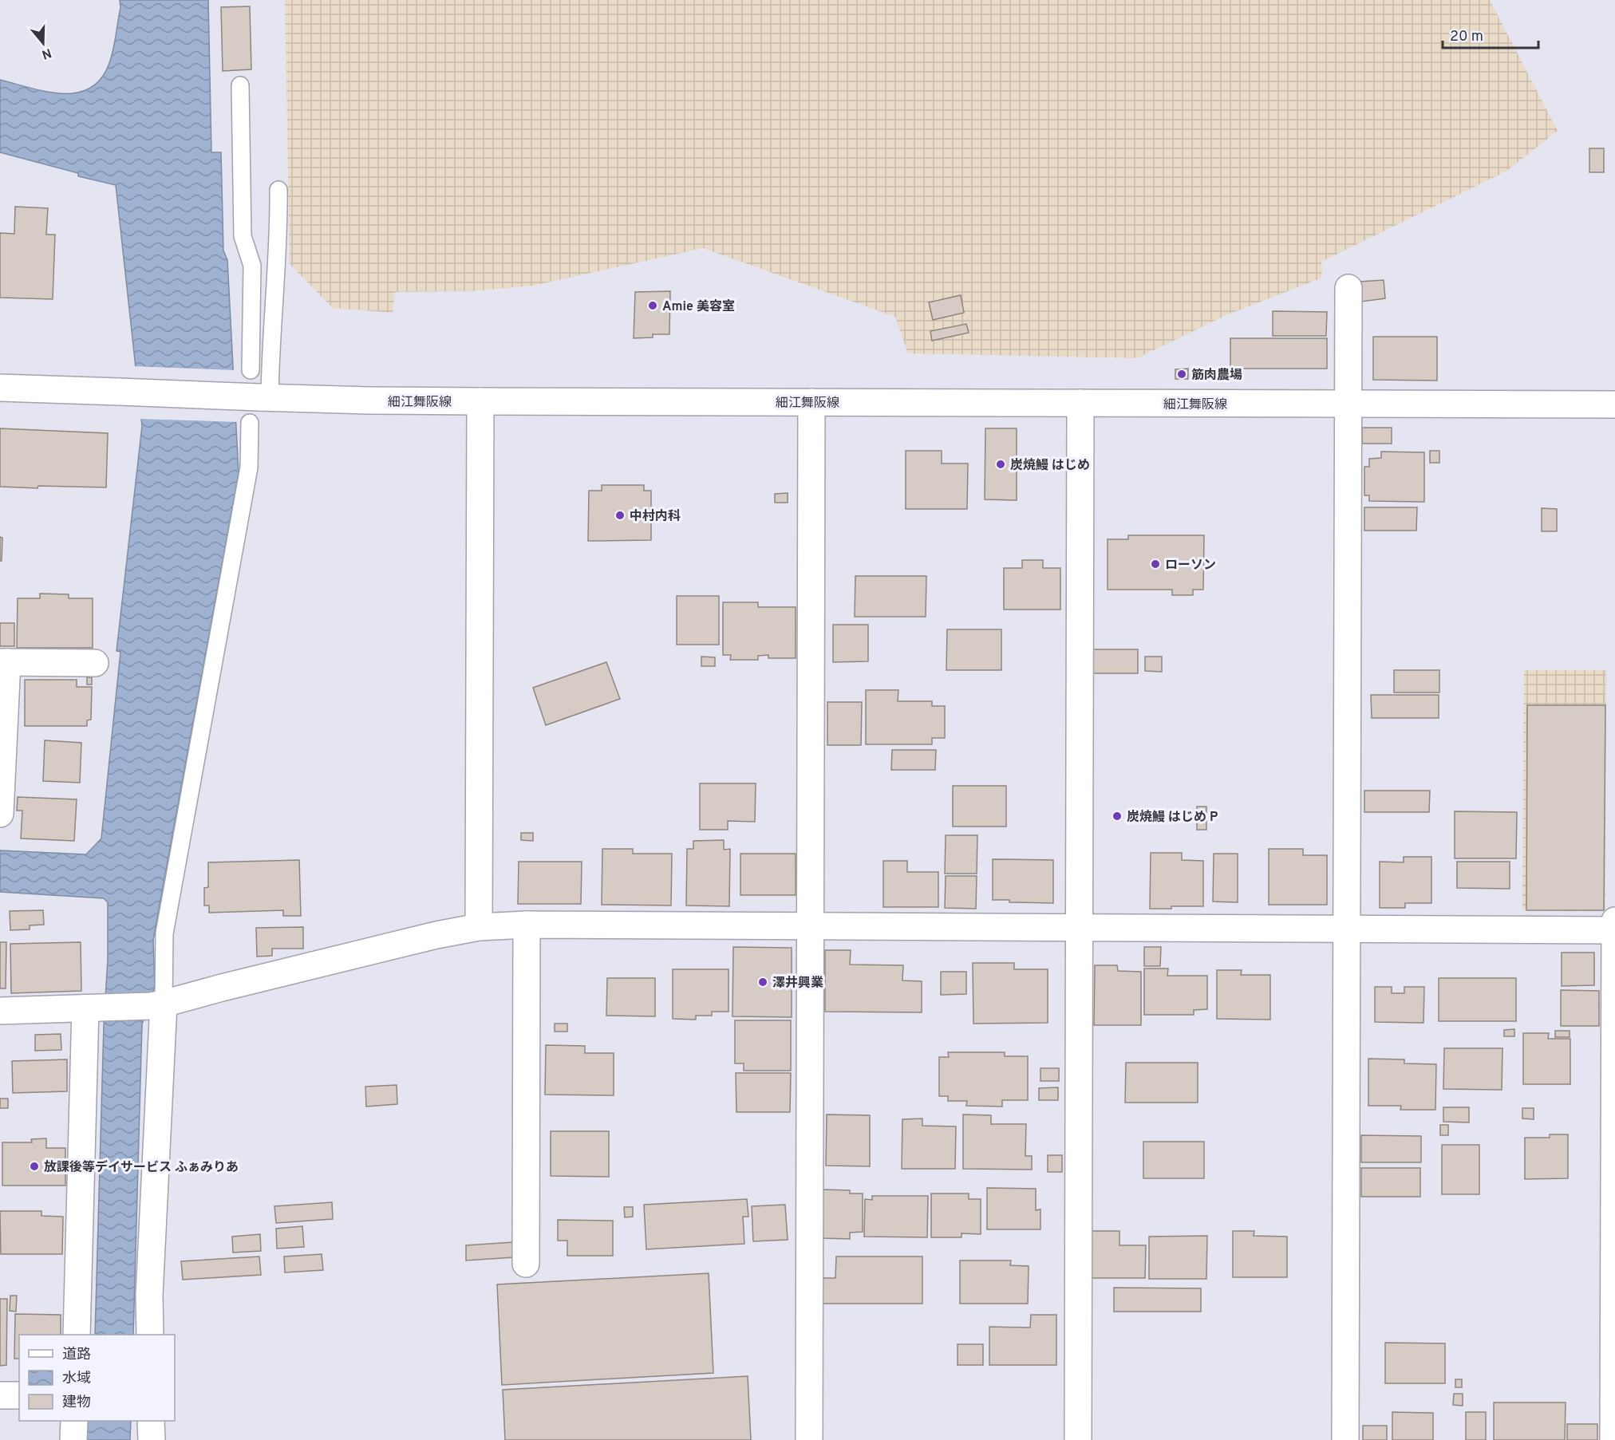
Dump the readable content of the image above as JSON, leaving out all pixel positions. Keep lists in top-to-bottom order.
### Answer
{
  "streets": {
    "street": ["細江舞阪線"]
  },
  "places": [
    "Amie 美容室",
    "筋肉農場",
    "炭焼鰻 はじめ",
    "中村内科",
    "ローソン",
    "炭焼鰻 はじめ P",
    "澤井興業",
    "放課後等デイサービス ふぁみりあ"
  ],
  "legend": ["道路", "水域", "建物"],
  "scale_bar": "20 m",
  "north": "bottom"
}
